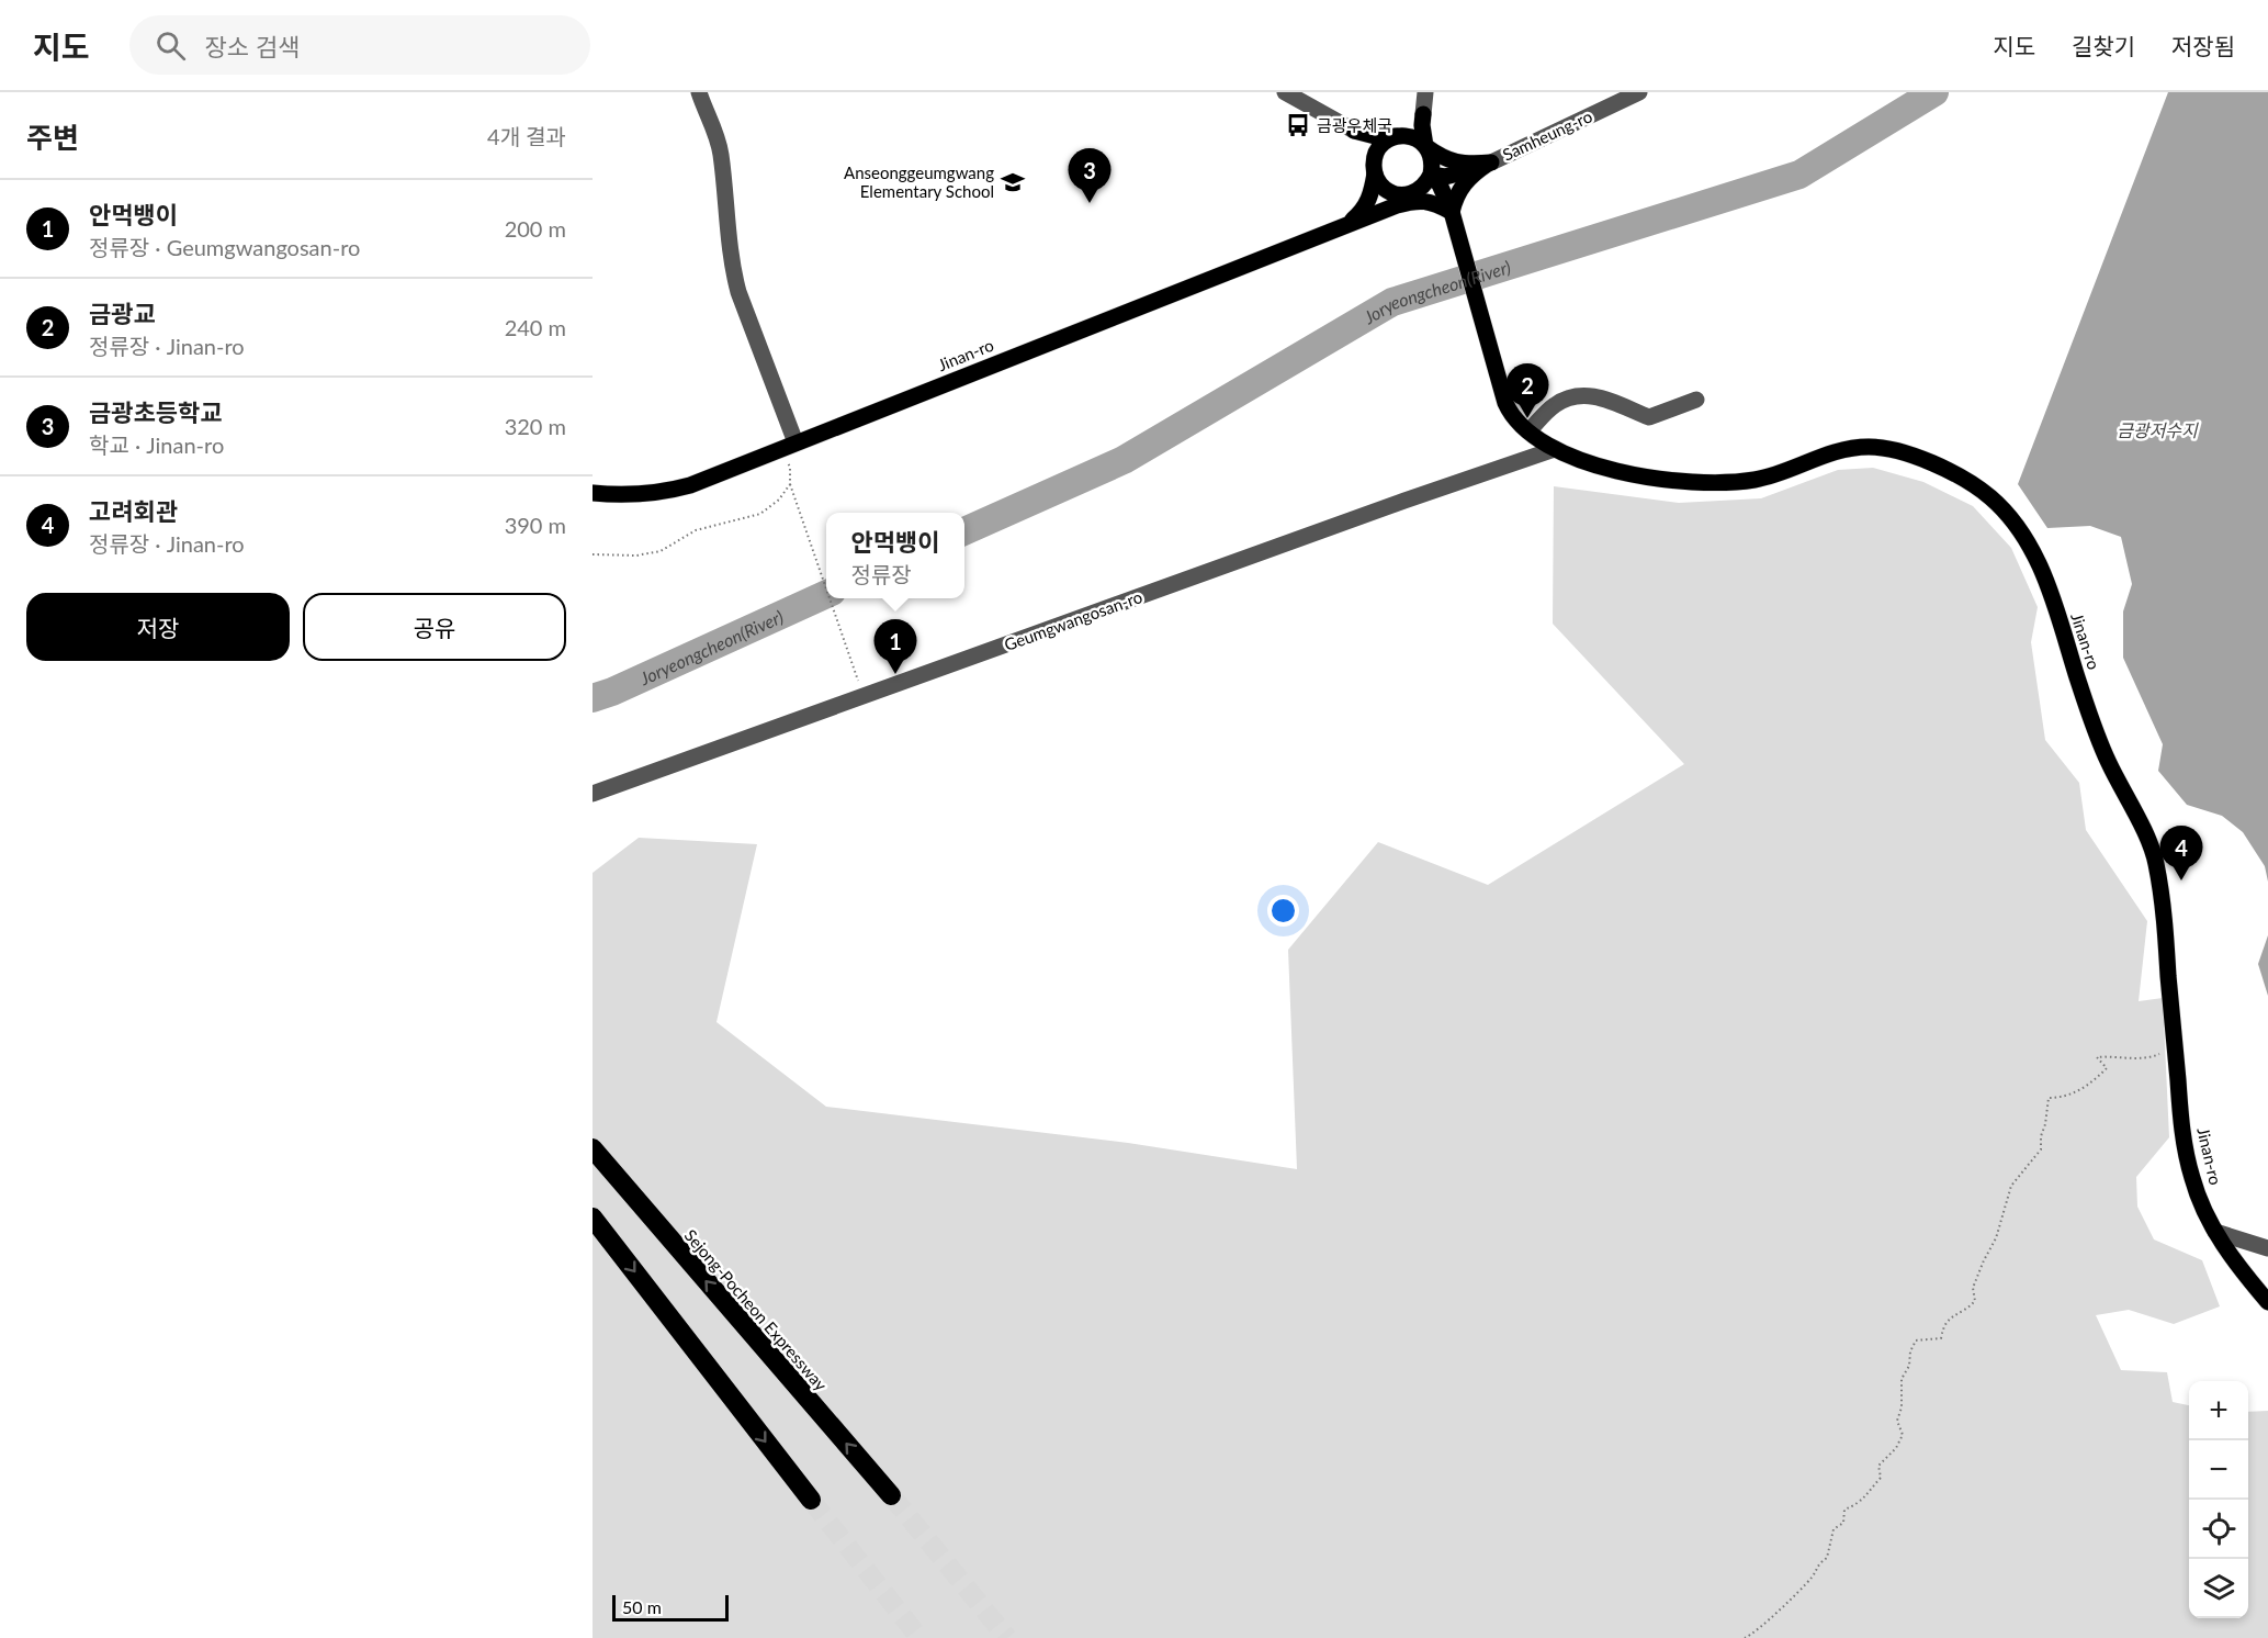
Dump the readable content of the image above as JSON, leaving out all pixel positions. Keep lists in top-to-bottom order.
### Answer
{
  "streets": {
    "highway": ["Sejong-Pocheon Expressway"],
    "main road": ["Jinan-ro"],
    "street": ["Samheung-ro", "Geumgwangosan-ro"]
  },
  "crossings": [
    ["Jinan-ro", "Geumgwangosan-ro"]
  ],
  "water": ["Joryeongcheon(River)", "금광저수지"],
  "places": {
    "bus stop": ["금광우체국"],
    "school or university": ["Anseonggeumgwang Elementary School"]
  },
  "scale_bar": "50 m",
  "page": {
    "header": "지도",
    "search": "장소 검색",
    "nav": ["지도", "길찾기", "저장됨"],
    "heading": ["주변", "4개 결과"],
    "pins": [
      "3",
      "2",
      "1",
      "4"
    ],
    "list": [
      {
        "mark": "1",
        "name": "안먹뱅이",
        "note": "정류장 · Geumgwangosan-ro",
        "value": "200 m"
      },
      {
        "mark": "2",
        "name": "금광교",
        "note": "정류장 · Jinan-ro",
        "value": "240 m"
      },
      {
        "mark": "3",
        "name": "금광초등학교",
        "note": "학교 · Jinan-ro",
        "value": "320 m"
      },
      {
        "mark": "4",
        "name": "고려회관",
        "note": "정류장 · Jinan-ro",
        "value": "390 m"
      }
    ],
    "popup": ["안먹뱅이", "정류장"],
    "buttons": ["저장", "공유"],
    "map_buttons": ["+", "−"],
    "scale": "50 m"
  }
}
